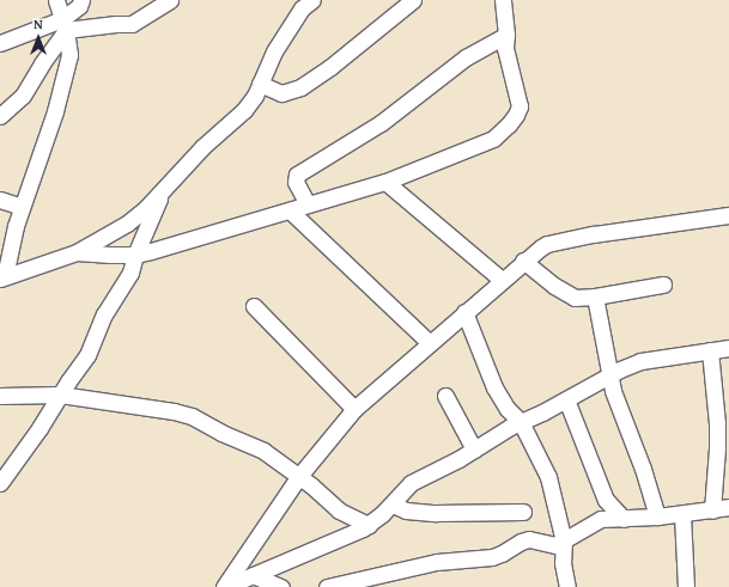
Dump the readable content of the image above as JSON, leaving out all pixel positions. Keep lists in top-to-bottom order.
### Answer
{
  "north": "top"
}
